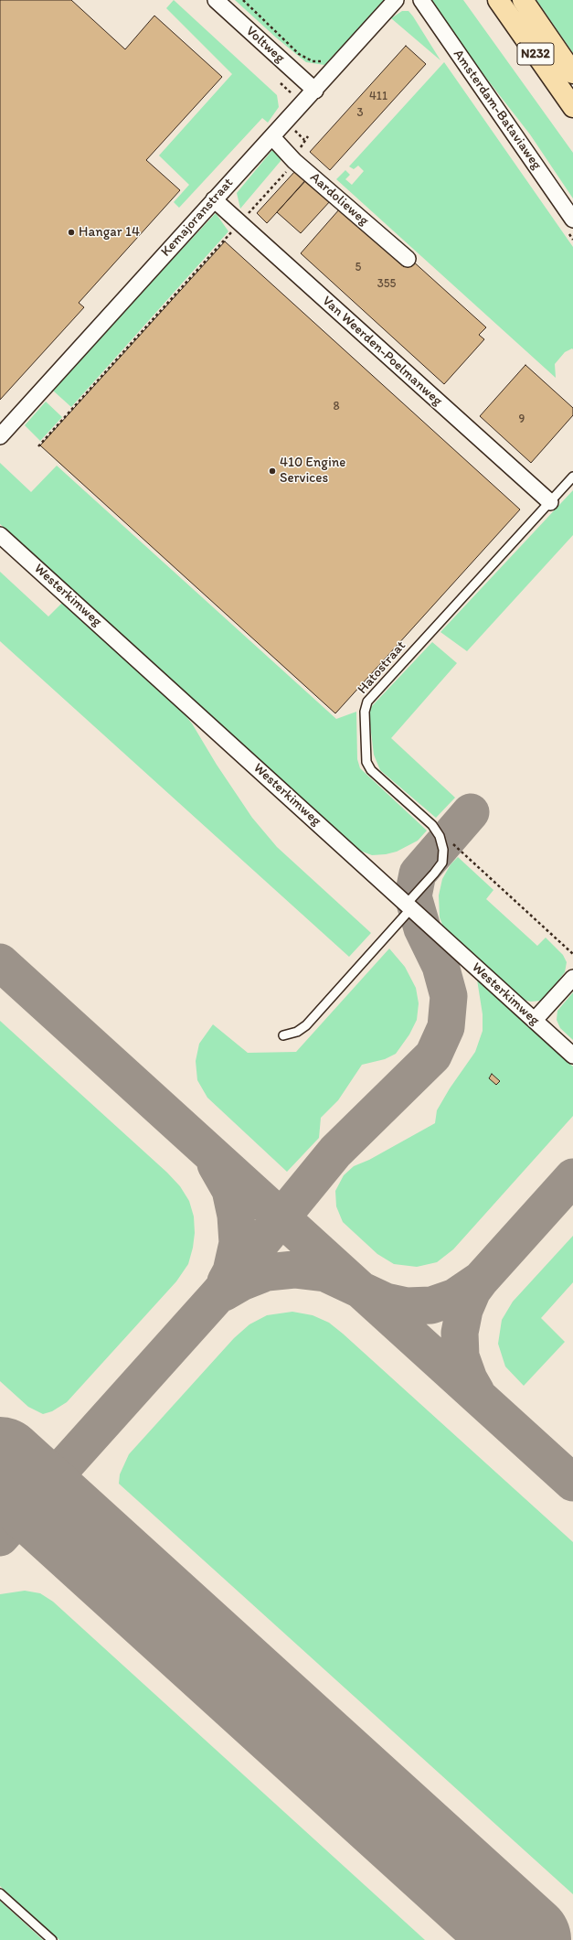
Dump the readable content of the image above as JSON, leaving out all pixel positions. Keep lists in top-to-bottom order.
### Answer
{
  "streets": {
    "main road": ["N232"],
    "street": [
      "Voltweg",
      "Amsterdam-Bataviaweg",
      "Aardolieweg",
      "Kemajoranstraat",
      "Van Weerden-Poelmanweg",
      "Westerkimweg"
    ],
    "lane": ["Hatostraat"]
  },
  "crossings": [
    ["Voltweg", "Kemajoranstraat"],
    ["Aardolieweg", "Kemajoranstraat"],
    ["Kemajoranstraat", "Van Weerden-Poelmanweg"],
    ["Van Weerden-Poelmanweg", "Hatostraat"],
    ["Westerkimweg", "Hatostraat"]
  ],
  "places": ["Hangar 14", "410 Engine Services"],
  "house_numbers": [
    "411",
    "3",
    "5",
    "355",
    "8",
    "9"
  ]
}
